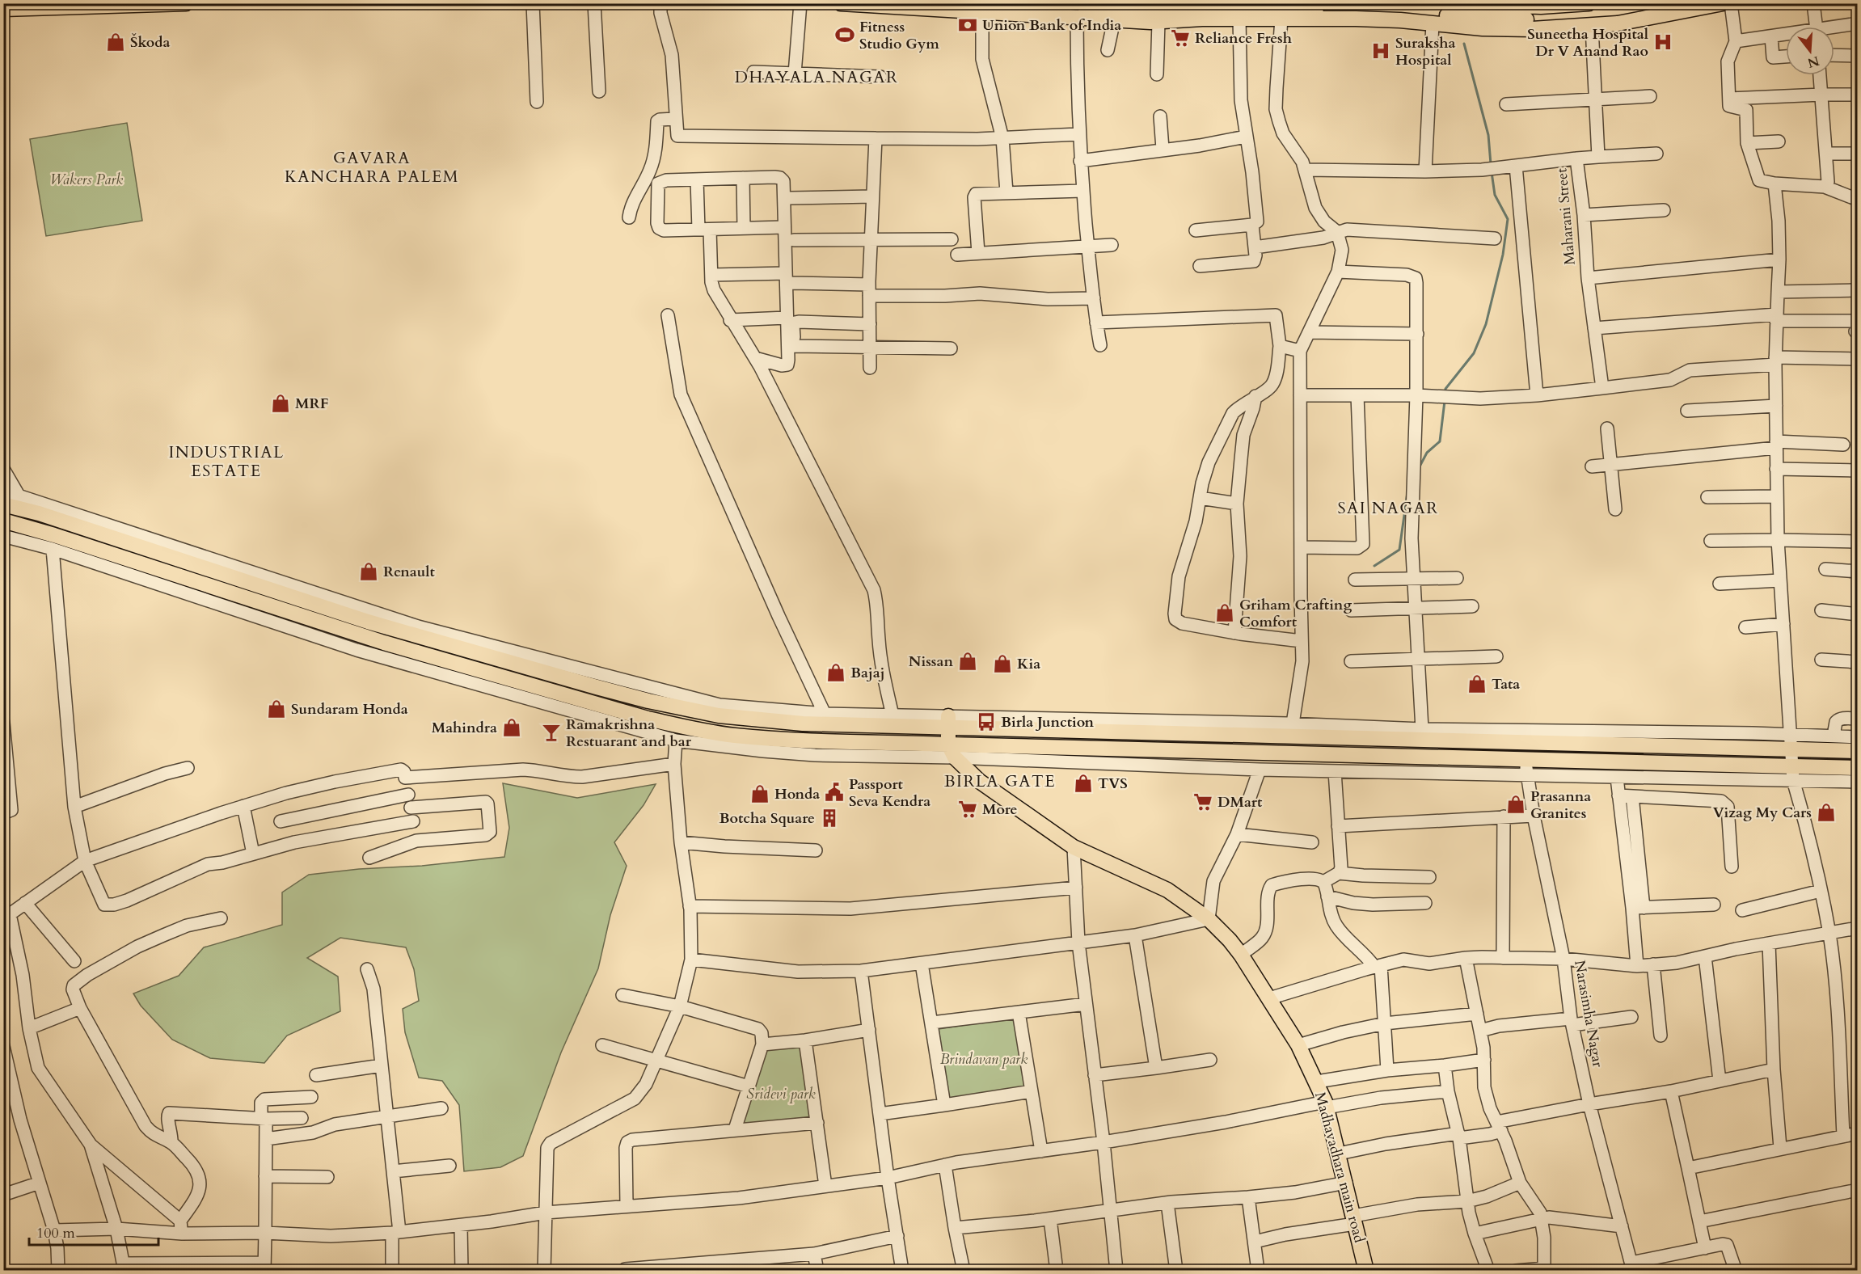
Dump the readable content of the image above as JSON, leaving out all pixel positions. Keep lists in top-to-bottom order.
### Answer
{
  "streets": {
    "main road": ["Madhavadhara main road"],
    "street": ["Maharani Street", "Narasimha Nagar"]
  },
  "districts": [
    "DHAYALA NAGAR",
    "GAVARA KANCHARA PALEM",
    "INDUSTRIAL ESTATE",
    "SAI NAGAR",
    "BIRLA GATE"
  ],
  "parks": ["Wakers Park", "Brindavan park", "Sridevi park"],
  "places": {
    "bank": ["Union Bank of India"],
    "sports": ["Fitness Studio Gym"],
    "supermarket": ["Reliance Fresh", "DMart", "More"],
    "shop": [
      "Škoda",
      "MRF",
      "Renault",
      "Griham Crafting Comfort",
      "Nissan",
      "Kia",
      "Bajaj",
      "Tata",
      "Sundaram Honda",
      "Mahindra",
      "TVS",
      "Honda",
      "Prasanna Granites",
      "Vizag My Cars"
    ],
    "hospital": ["Suneetha Hospital Dr V Anand Rao", "Suraksha Hospital"],
    "bus stop": ["Birla Junction"],
    "bar": ["Ramakrishna Restuarant and bar"],
    "public building": ["Passport Seva Kendra"],
    "building": ["Botcha Square"]
  },
  "scale_bar": "100 m",
  "north": "bottom"
}
